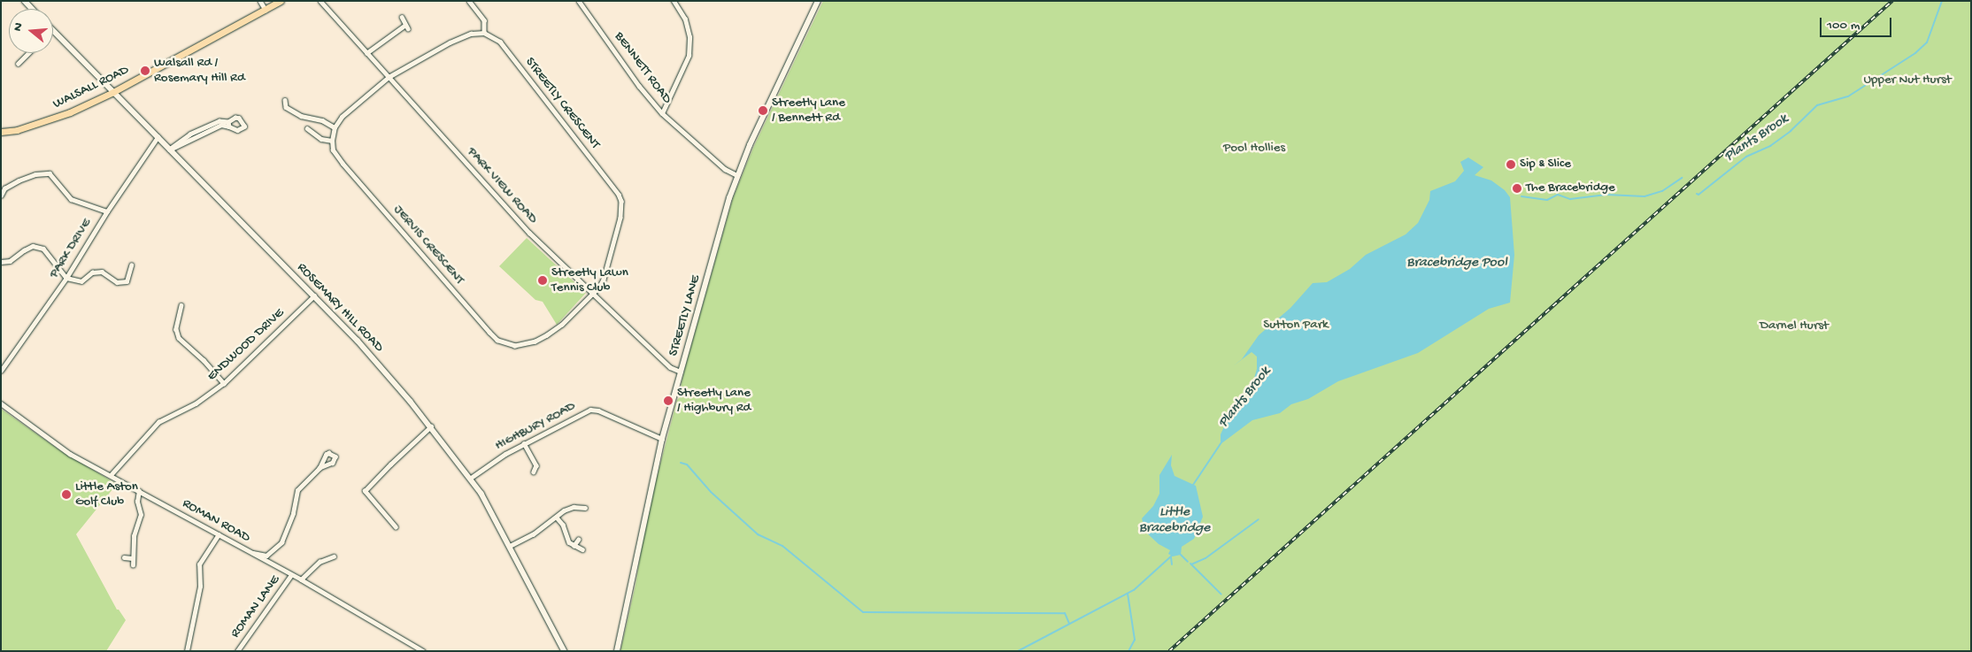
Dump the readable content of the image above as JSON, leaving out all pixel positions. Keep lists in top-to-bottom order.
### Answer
{
  "streets": {
    "main road": ["WALSALL ROAD", "ROSEMARY HILL ROAD", "STREETLY LANE"],
    "street": [
      "BENNETT ROAD",
      "STREETLY CRESCENT",
      "PARK VIEW ROAD",
      "JERVIS CRESCENT",
      "PARK DRIVE",
      "ENDWOOD DRIVE",
      "HIGHBURY ROAD",
      "ROMAN ROAD",
      "ROMAN LANE"
    ]
  },
  "crossings": [
    ["BENNETT ROAD", "STREETLY LANE"],
    ["WALSALL ROAD", "ROSEMARY HILL ROAD"],
    ["STREETLY CRESCENT", "PARK VIEW ROAD"],
    ["STREETLY CRESCENT", "JERVIS CRESCENT"],
    ["PARK VIEW ROAD", "JERVIS CRESCENT"],
    ["PARK VIEW ROAD", "STREETLY LANE"],
    ["PARK DRIVE", "ROSEMARY HILL ROAD"],
    ["ROSEMARY HILL ROAD", "ENDWOOD DRIVE"],
    ["ROSEMARY HILL ROAD", "HIGHBURY ROAD"],
    ["STREETLY LANE", "HIGHBURY ROAD"],
    ["ENDWOOD DRIVE", "ROMAN ROAD"],
    ["ROMAN ROAD", "ROMAN LANE"]
  ],
  "water": ["Plants Brook", "Bracebridge Pool", "Little Bracebridge"],
  "parks": [
    "Upper Nut Hurst",
    "Pool Hollies",
    "Sutton Park",
    "Darnel Hurst"
  ],
  "places": [
    "Walsall Rd / Rosemary Hill Rd",
    "Streetly Lane / Bennett Rd",
    "Sip & Slice",
    "The Bracebridge",
    "Streetly Lawn Tennis Club",
    "Streetly Lane / Highbury Rd",
    "Little Aston Golf Club"
  ],
  "scale_bar": "100 m",
  "north": "left"
}
